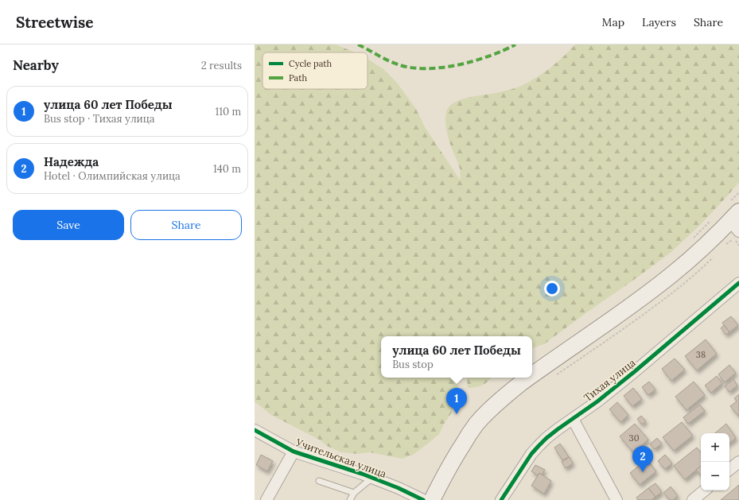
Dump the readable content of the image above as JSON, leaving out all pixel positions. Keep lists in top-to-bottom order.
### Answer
{
  "streets": {
    "street": ["Тихая улица", "Учительская улица"]
  },
  "house_numbers": ["38", "30"],
  "legend": ["Cycle path", "Path"],
  "page": {
    "header": "Streetwise",
    "nav": ["Map", "Layers", "Share"],
    "heading": ["Nearby", "2 results"],
    "list": [
      {
        "mark": "1",
        "name": "улица 60 лет Победы",
        "note": "Bus stop · Тихая улица",
        "value": "110 m"
      },
      {
        "mark": "2",
        "name": "Надежда",
        "note": "Hotel · Олимпийская улица",
        "value": "140 m"
      }
    ],
    "buttons": ["Save", "Share"],
    "popup": ["улица 60 лет Победы", "Bus stop"],
    "pins": ["1", "2"],
    "map_buttons": ["+", "−"]
  }
}
